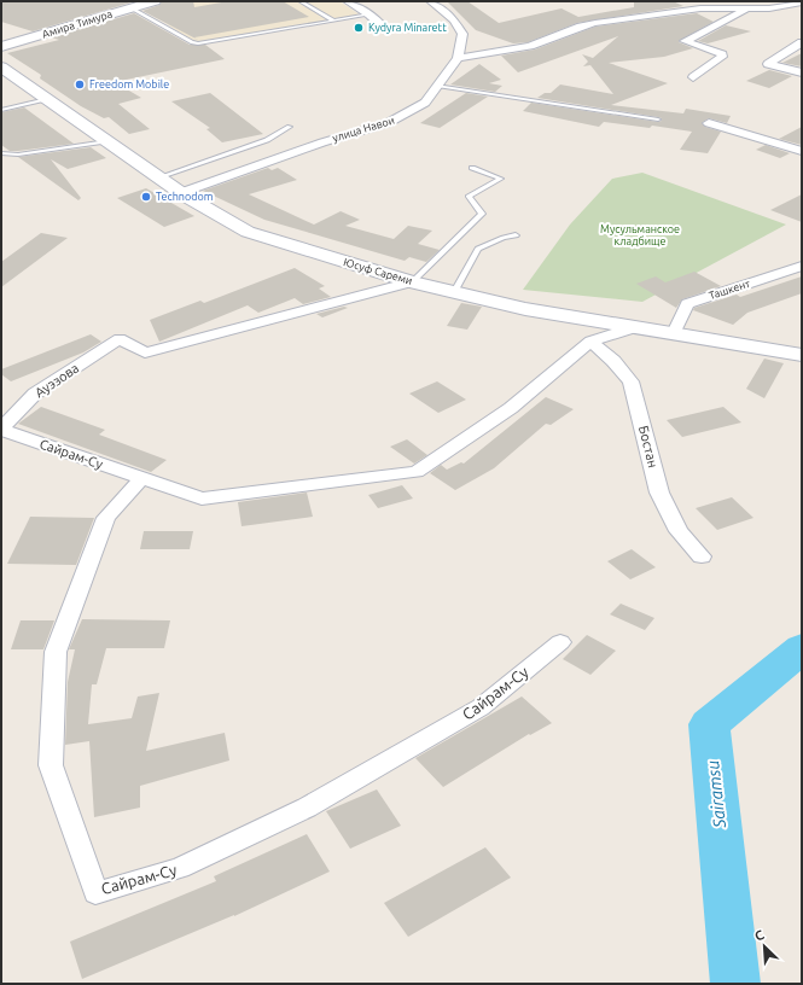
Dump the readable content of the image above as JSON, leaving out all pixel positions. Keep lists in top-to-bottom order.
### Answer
{
  "streets": {
    "main road": ["Амира Тимура", "Юсуф Сареми"],
    "street": [
      "улица Навои",
      "Ташкент",
      "Ауэзова",
      "Бостан",
      "Сайрам-Су"
    ]
  },
  "crossings": [
    ["улица Навои", "Юсуф Сареми"],
    ["Юсуф Сареми", "Ташкент"],
    ["Юсуф Сареми", "Ауэзова"],
    ["Юсуф Сареми", "Сайрам-Су"],
    ["Ауэзова", "Сайрам-Су"],
    ["Бостан", "Сайрам-Су"]
  ],
  "water": ["Sairamsu"],
  "parks": ["Мусульманское кладбище"],
  "places": ["Kydyra Minarett", "Freedom Mobile", "Technodom"],
  "north": "top left"
}
